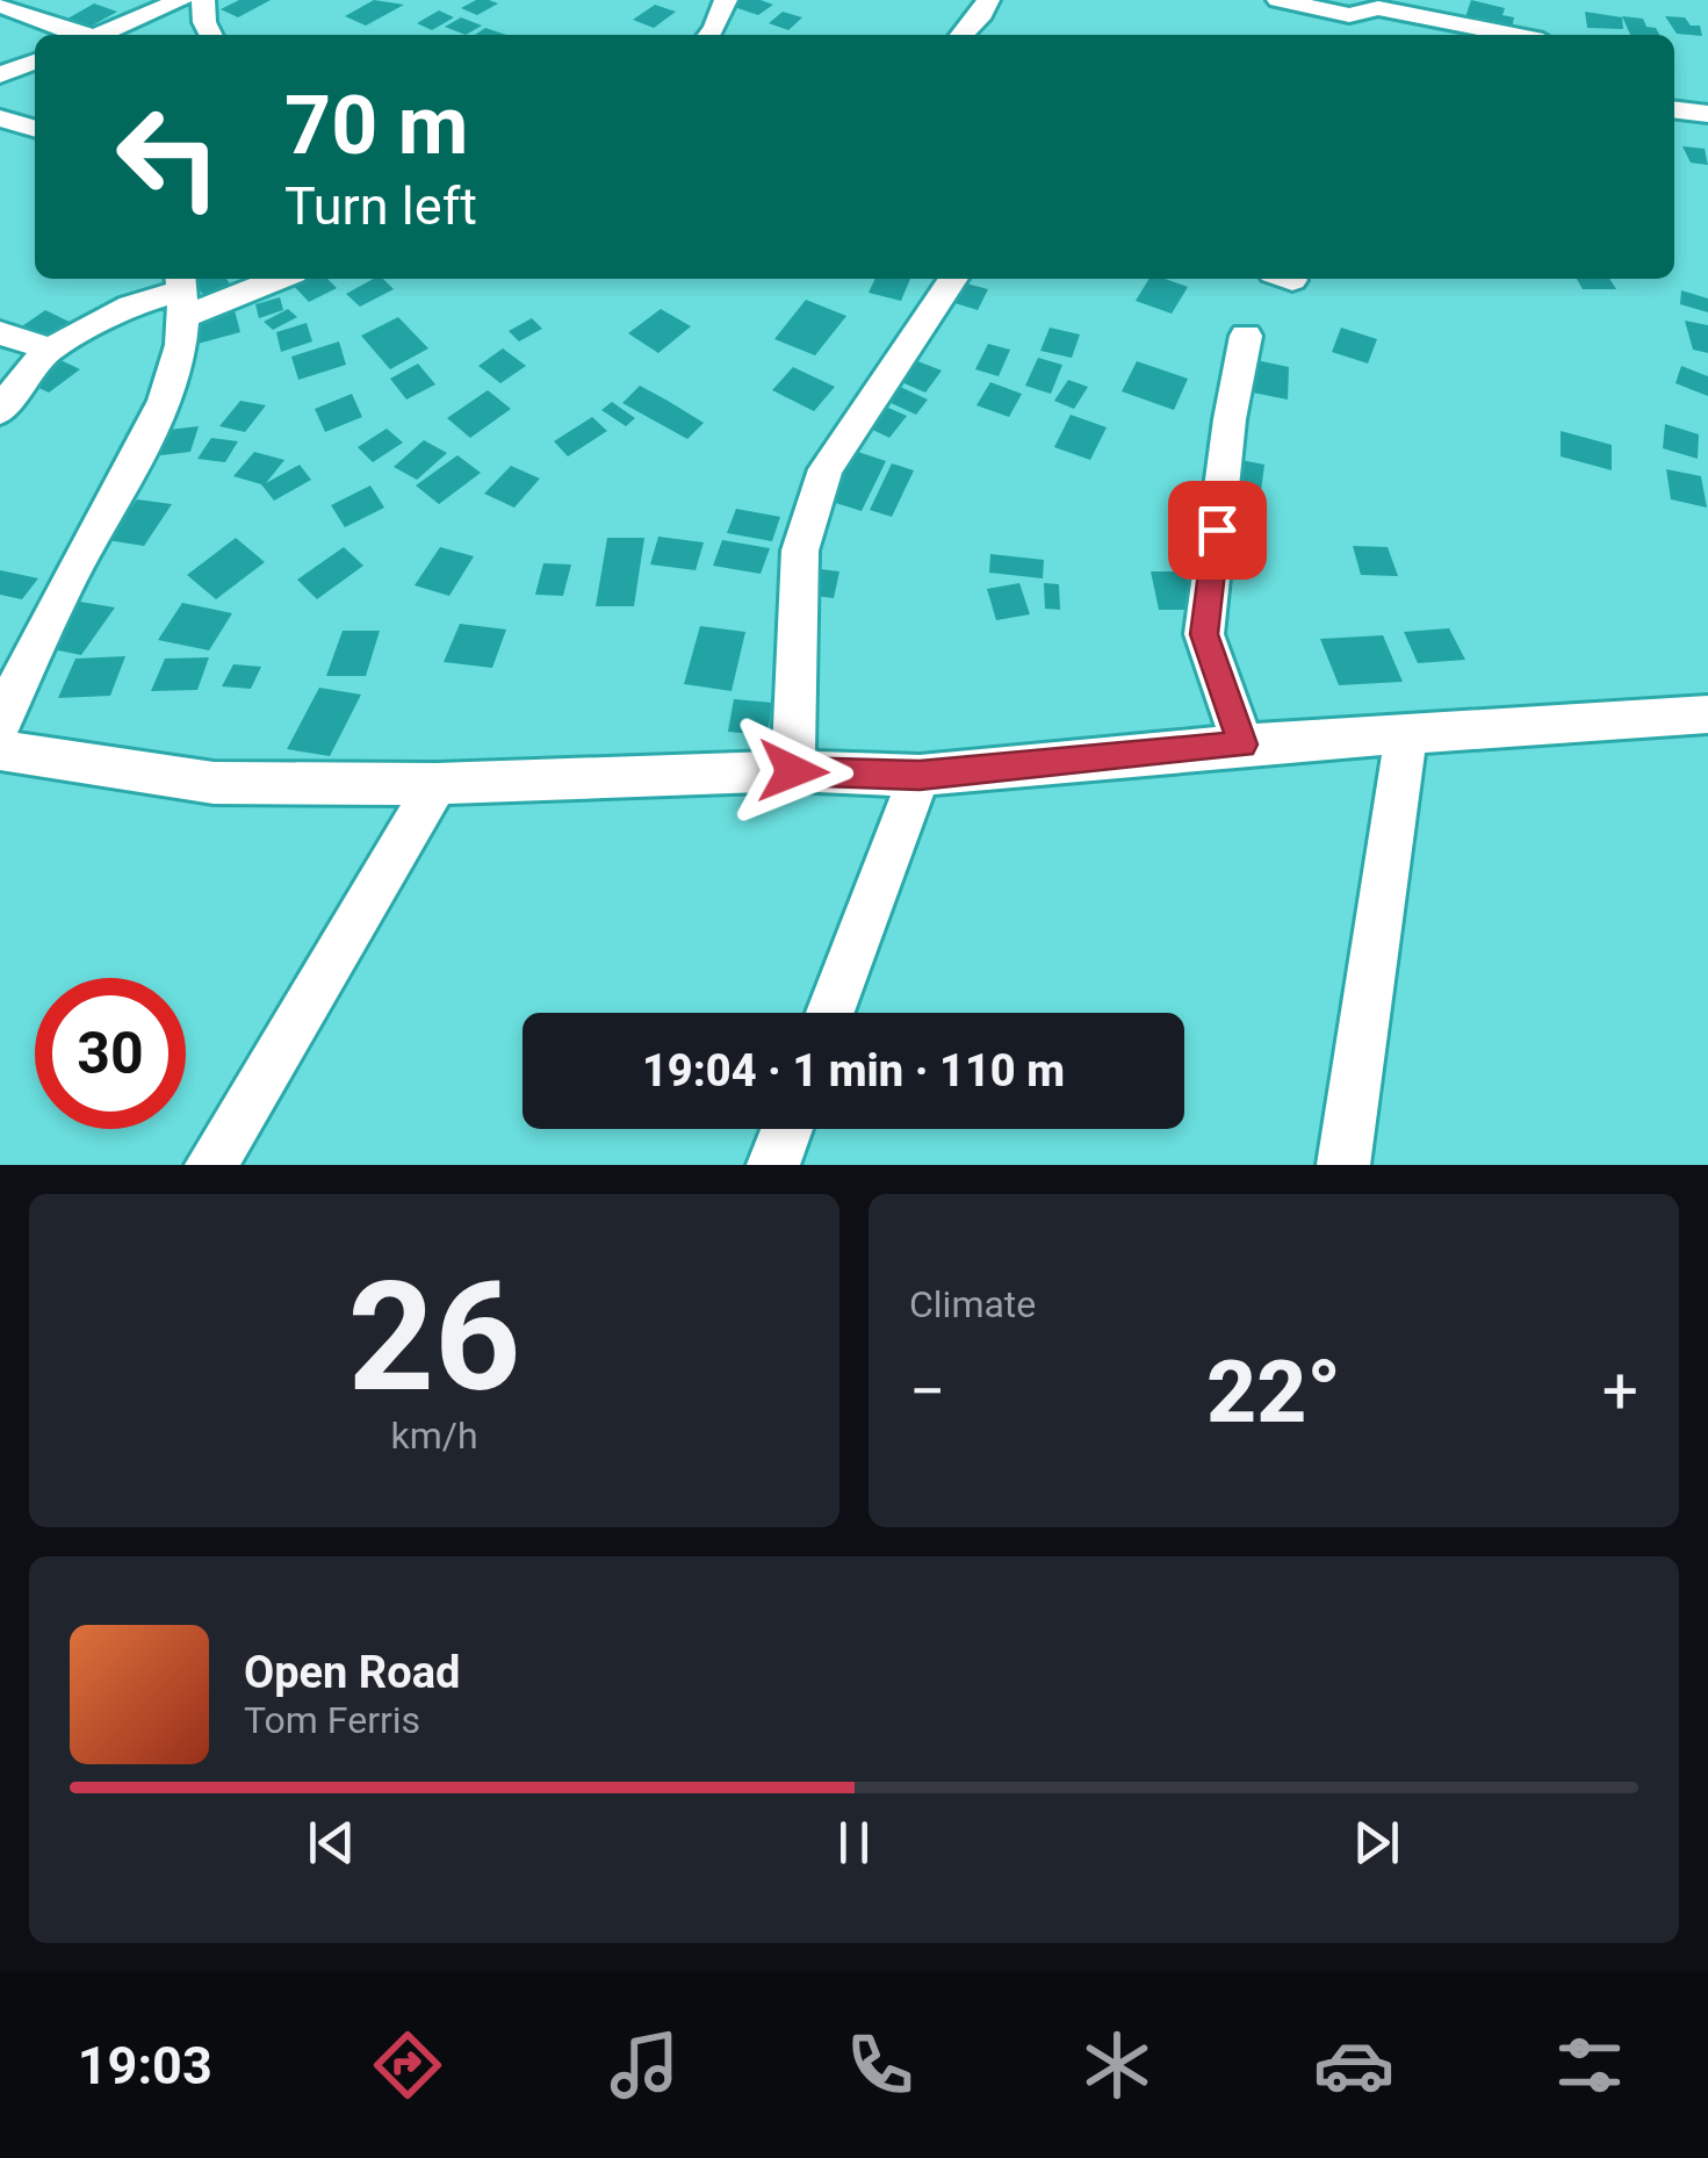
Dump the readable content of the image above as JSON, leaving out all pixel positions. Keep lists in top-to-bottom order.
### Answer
{
  "page": {
    "turn": ["70 m", "Turn left"],
    "limit": "30",
    "trip": "19:04 · 1 min · 110 m",
    "tile": [
      ["26", "km/h"],
      "Climate"
    ],
    "heat": ["−", "22°", "+"],
    "song": ["Open Road", "Tom Ferris"],
    "tabs": "19:03"
  }
}
